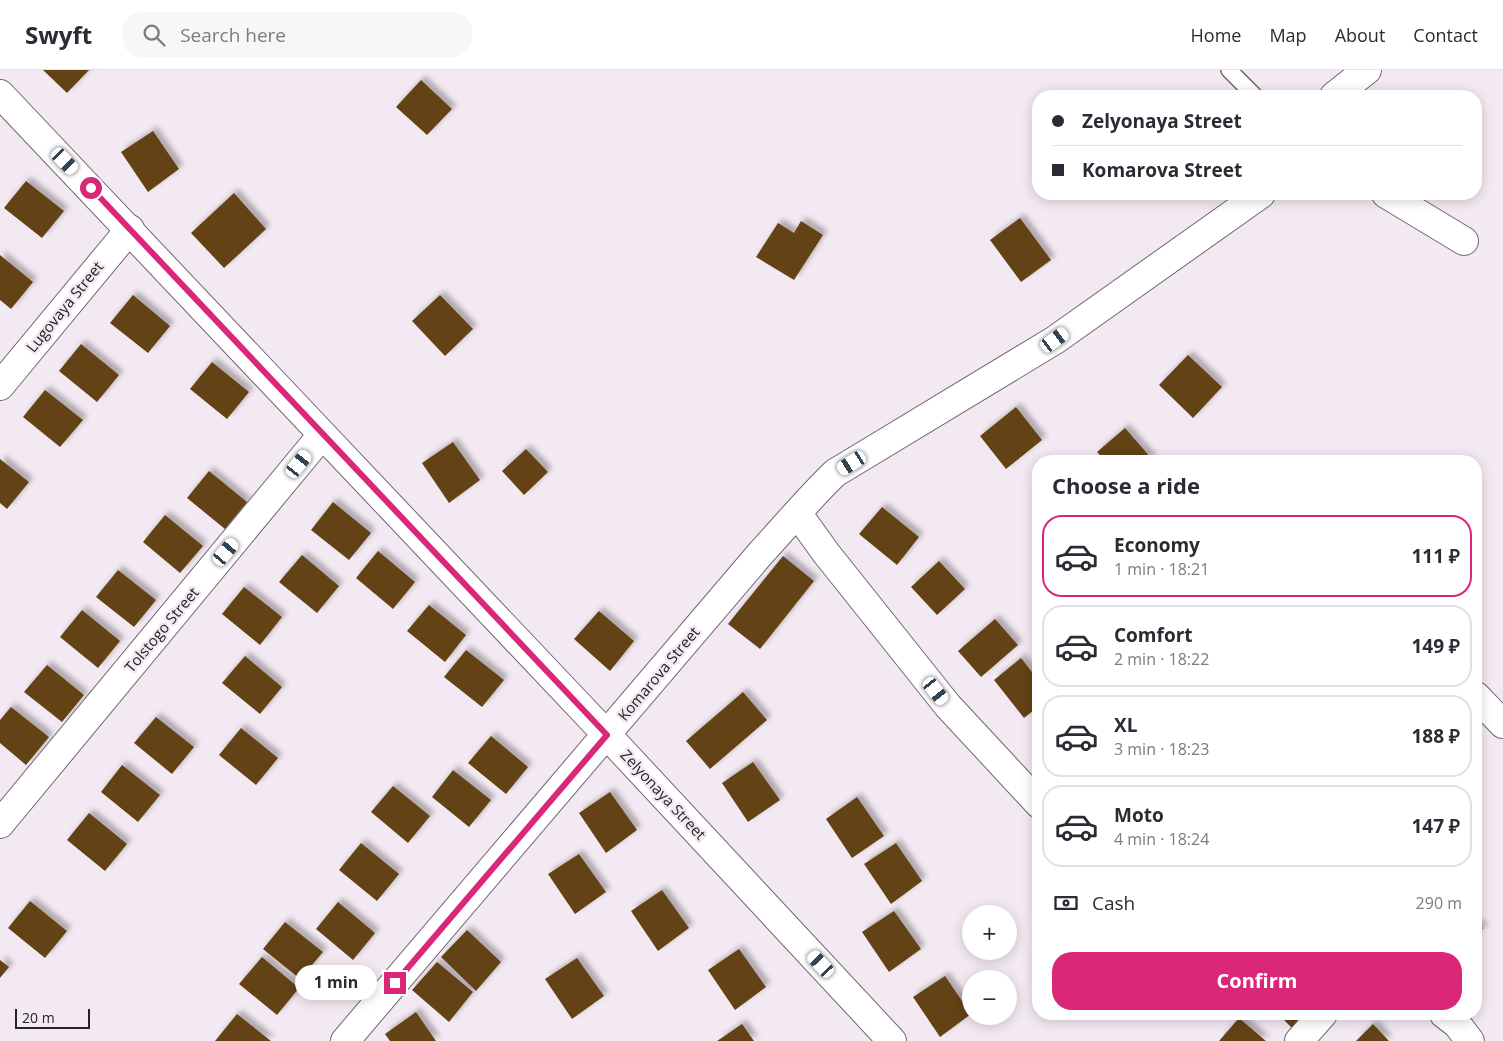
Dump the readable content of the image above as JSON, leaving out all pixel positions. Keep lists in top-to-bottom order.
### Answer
{
  "streets": {
    "street": [
      "Lugovaya Street",
      "Tolstogo Street",
      "Komarova Street",
      "Zelyonaya Street"
    ]
  },
  "crossings": [
    ["Lugovaya Street", "Zelyonaya Street"],
    ["Tolstogo Street", "Zelyonaya Street"],
    ["Komarova Street", "Zelyonaya Street"]
  ],
  "scale_bar": "20 m",
  "page": {
    "header": "Swyft",
    "search": "Search here",
    "nav": [
      "Home",
      "Map",
      "About",
      "Contact"
    ],
    "banner": ["Zelyonaya Street", "Komarova Street"],
    "heading": "Choose a ride",
    "list": [
      {
        "name": "Economy",
        "note": "1 min · 18:21",
        "value": "111 ₽"
      },
      {
        "name": "Comfort",
        "note": "2 min · 18:22",
        "value": "149 ₽"
      },
      {
        "name": "XL",
        "note": "3 min · 18:23",
        "value": "188 ₽"
      },
      {
        "name": "Moto",
        "note": "4 min · 18:24",
        "value": "147 ₽"
      }
    ],
    "pay": ["Cash", "290 m"],
    "map_buttons": ["+", "−"],
    "buttons": "Confirm",
    "bubble": "1 min",
    "scale": "20 m"
  }
}
